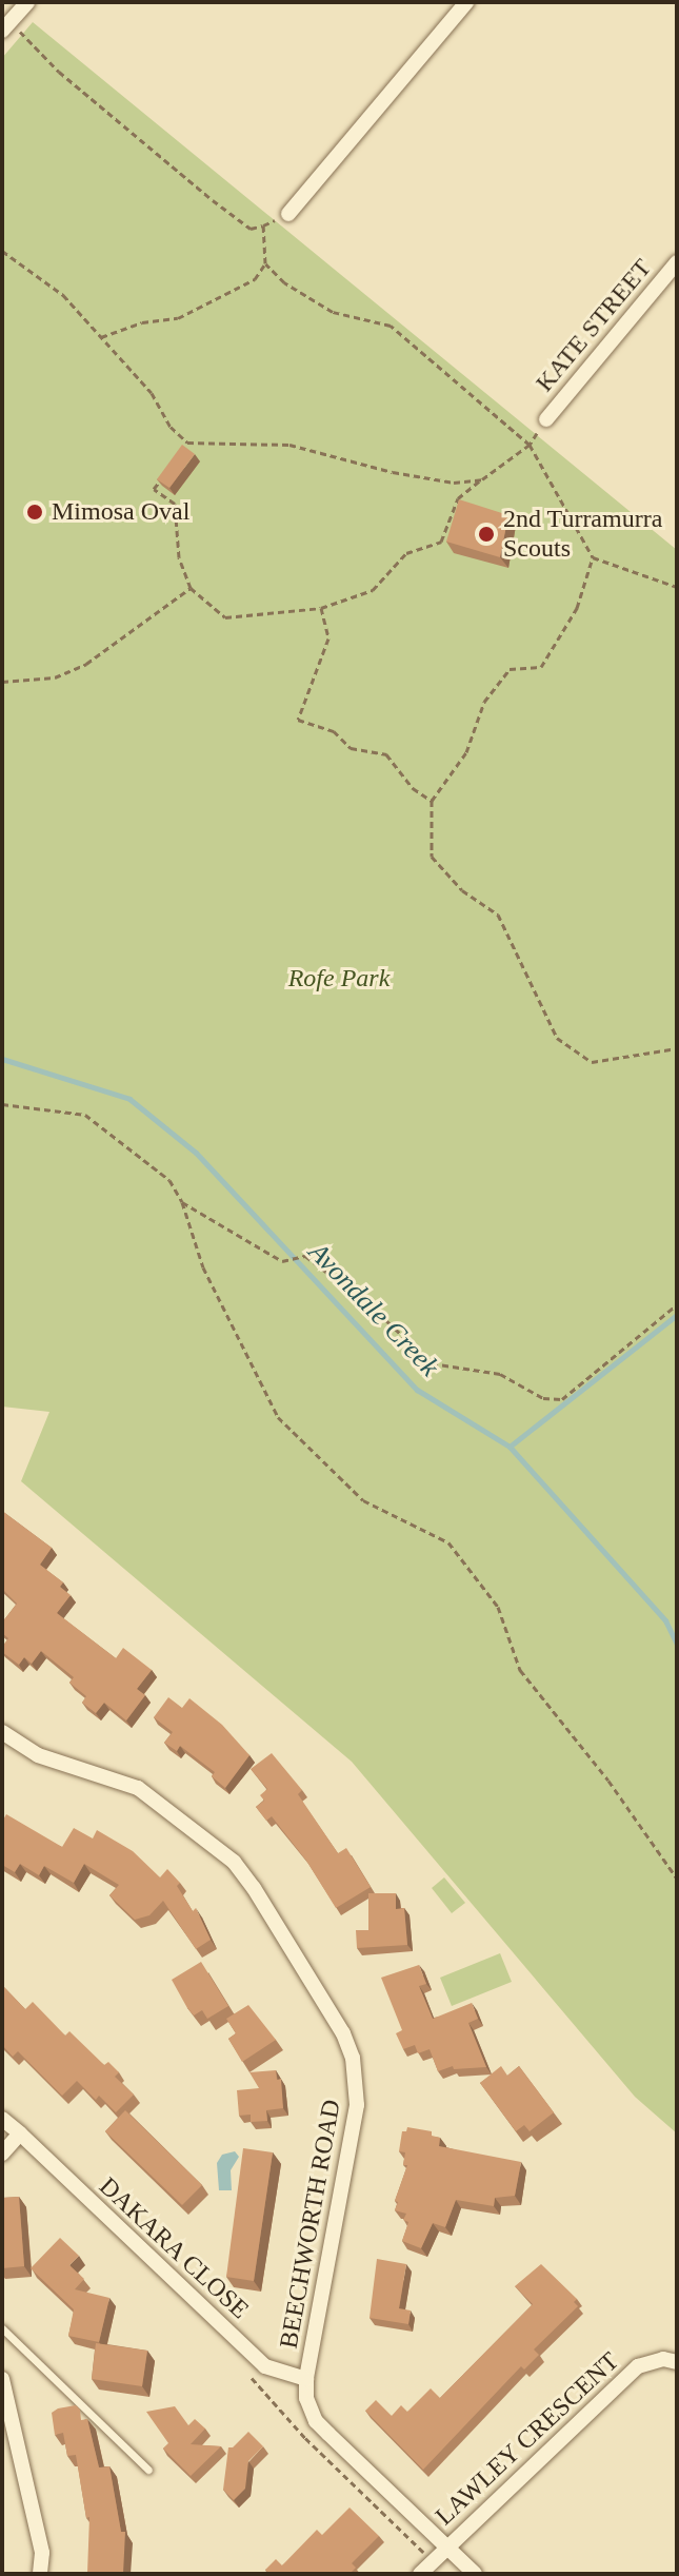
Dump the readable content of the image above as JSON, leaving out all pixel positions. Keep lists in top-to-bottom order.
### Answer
{
  "streets": {
    "street": [
      "KATE STREET",
      "BEECHWORTH ROAD",
      "DAKARA CLOSE",
      "LAWLEY CRESCENT"
    ]
  },
  "crossings": [
    ["BEECHWORTH ROAD", "DAKARA CLOSE"],
    ["BEECHWORTH ROAD", "LAWLEY CRESCENT"]
  ],
  "water": ["Avondale Creek"],
  "parks": ["Rofe Park"],
  "places": ["Mimosa Oval", "2nd Turramurra Scouts"]
}
